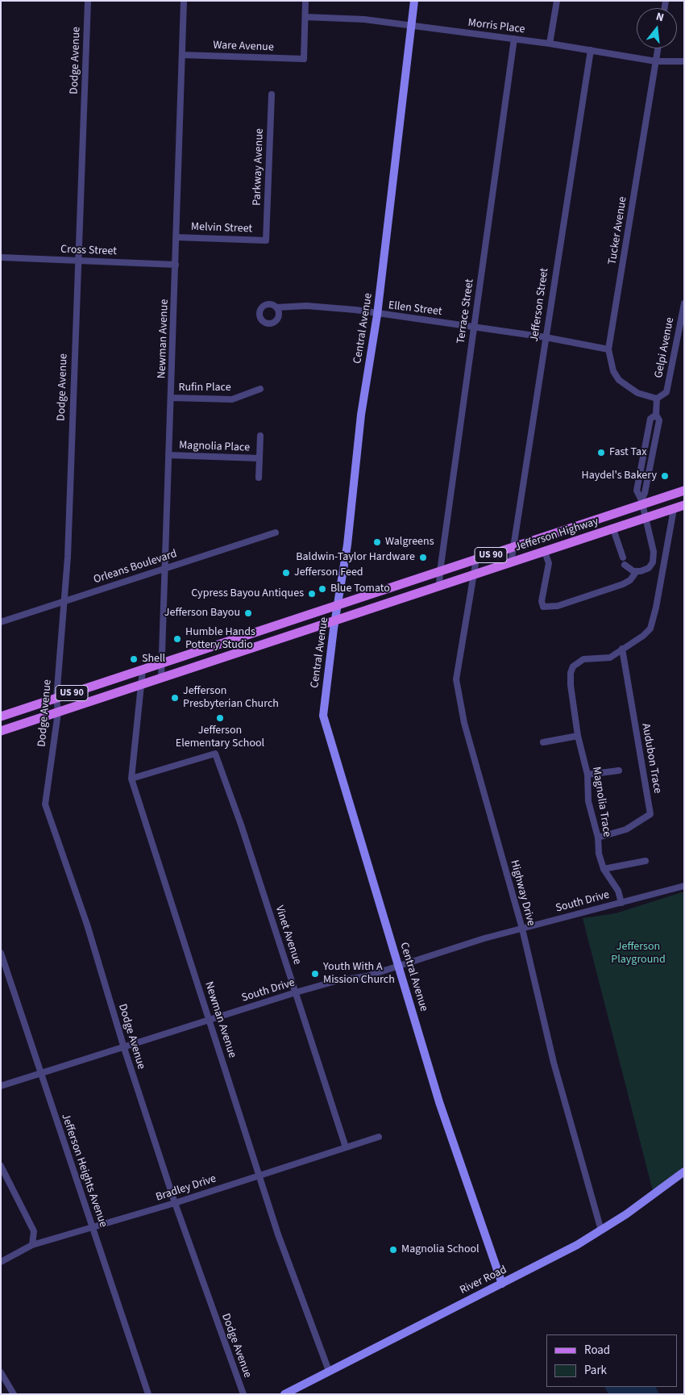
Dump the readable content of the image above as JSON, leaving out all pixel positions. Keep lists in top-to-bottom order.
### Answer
{
  "streets": {
    "main road": [
      "Central Avenue",
      "Jefferson Highway",
      "US 90",
      "River Road"
    ],
    "street": [
      "Morris Place",
      "Ware Avenue",
      "Dodge Avenue",
      "Parkway Avenue",
      "Melvin Street",
      "Tucker Avenue",
      "Cross Street",
      "Jefferson Street",
      "Ellen Street",
      "Terrace Street",
      "Newman Avenue",
      "Gelpi Avenue",
      "Rufin Place",
      "Magnolia Place",
      "Orleans Boulevard",
      "Audubon Trace",
      "Magnolia Trace",
      "Highway Drive",
      "South Drive",
      "Vinet Avenue",
      "Jefferson Heights Avenue",
      "Bradley Drive"
    ]
  },
  "crossings": [
    ["Morris Place", "Ware Avenue"],
    ["Morris Place", "Tucker Avenue"],
    ["Morris Place", "Jefferson Street"],
    ["Morris Place", "Terrace Street"],
    ["Morris Place", "Central Avenue"],
    ["Ware Avenue", "Newman Avenue"],
    ["Dodge Avenue", "Cross Street"],
    ["Dodge Avenue", "Jefferson Highway"],
    ["Dodge Avenue", "Orleans Boulevard"],
    ["Dodge Avenue", "South Drive"],
    ["Dodge Avenue", "Bradley Drive"],
    ["Parkway Avenue", "Melvin Street"],
    ["Melvin Street", "Newman Avenue"],
    ["Tucker Avenue", "Ellen Street"],
    ["Tucker Avenue", "Gelpi Avenue"],
    ["Cross Street", "Newman Avenue"],
    ["Jefferson Street", "Ellen Street"],
    ["Jefferson Street", "Jefferson Highway"],
    ["Ellen Street", "Terrace Street"],
    ["Ellen Street", "Central Avenue"],
    ["Terrace Street", "Jefferson Highway"],
    ["Central Avenue", "Jefferson Highway"],
    ["Central Avenue", "South Drive"],
    ["Central Avenue", "River Road"],
    ["Newman Avenue", "Rufin Place"],
    ["Newman Avenue", "Magnolia Place"],
    ["Newman Avenue", "Jefferson Highway"],
    ["Newman Avenue", "Orleans Boulevard"],
    ["Newman Avenue", "South Drive"],
    ["Newman Avenue", "Vinet Avenue"],
    ["Newman Avenue", "Bradley Drive"],
    ["Newman Avenue", "River Road"],
    ["Jefferson Highway", "Highway Drive"],
    ["Audubon Trace", "Magnolia Trace"],
    ["Magnolia Trace", "South Drive"],
    ["Highway Drive", "South Drive"],
    ["Highway Drive", "River Road"],
    ["South Drive", "Vinet Avenue"],
    ["South Drive", "Jefferson Heights Avenue"],
    ["Vinet Avenue", "Bradley Drive"],
    ["Jefferson Heights Avenue", "Bradley Drive"]
  ],
  "parks": ["Jefferson Playground"],
  "places": [
    "Fast Tax",
    "Haydel's Bakery",
    "Walgreens",
    "Baldwin-Taylor Hardware",
    "Jefferson Feed",
    "Blue Tomato",
    "Cypress Bayou Antiques",
    "Jefferson Bayou",
    "Humble Hands Pottery Studio",
    "Shell",
    "Jefferson Presbyterian Church",
    "Jefferson Elementary School",
    "Youth With A Mission Church",
    "Magnolia School"
  ],
  "legend": ["Road", "Park"],
  "north": "top"
}
